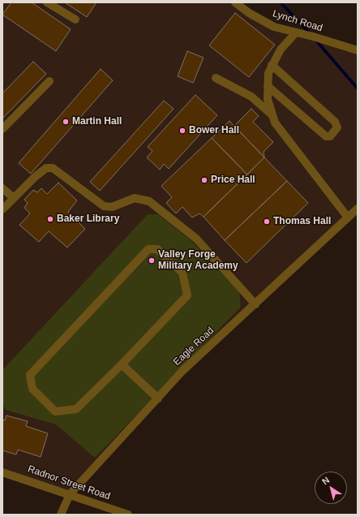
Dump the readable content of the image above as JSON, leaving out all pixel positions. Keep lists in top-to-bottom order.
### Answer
{
  "streets": {
    "street": ["Lynch Road", "Eagle Road", "Radnor Street Road"]
  },
  "crossings": [
    ["Eagle Road", "Radnor Street Road"]
  ],
  "places": [
    "Martin Hall",
    "Bower Hall",
    "Price Hall",
    "Baker Library",
    "Thomas Hall",
    "Valley Forge Military Academy"
  ],
  "north": "top left"
}
